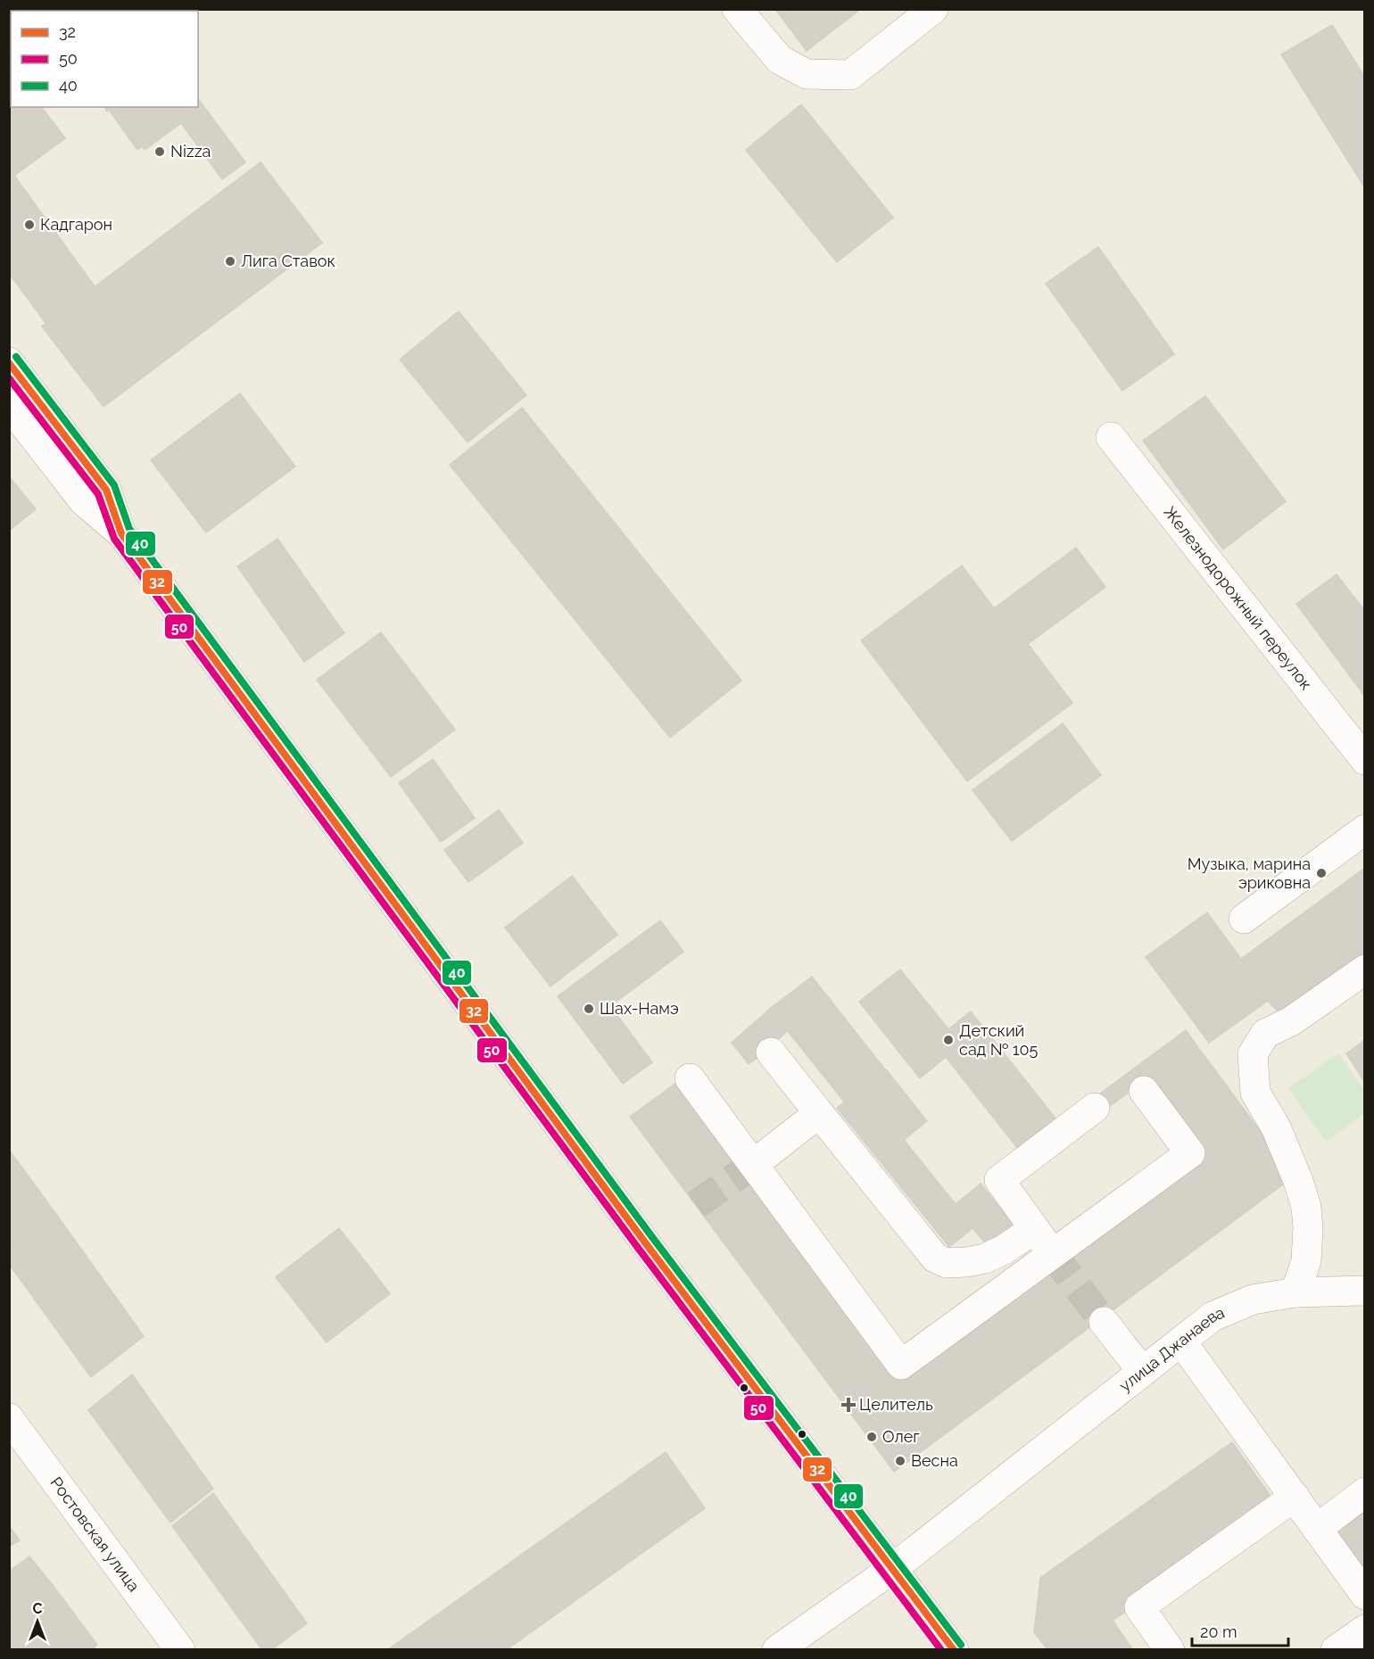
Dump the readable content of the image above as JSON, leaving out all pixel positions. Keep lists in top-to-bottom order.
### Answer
{
  "streets": {
    "street": ["Железнодорожный переулок", "улица Джанаева", "Ростовская улица"]
  },
  "places": {
    "other": [
      "Nizza",
      "Кадгарон",
      "Лига Ставок",
      "Музыка, марина эриковна",
      "Шах-Намэ",
      "Детский сад № 105",
      "Олег",
      "Весна"
    ],
    "health": ["Целитель"]
  },
  "lines": ["transit line 40", "transit line 32", "transit line 50"],
  "legend": ["32", "50", "40"],
  "scale_bar": "20 m",
  "north": "top"
}
